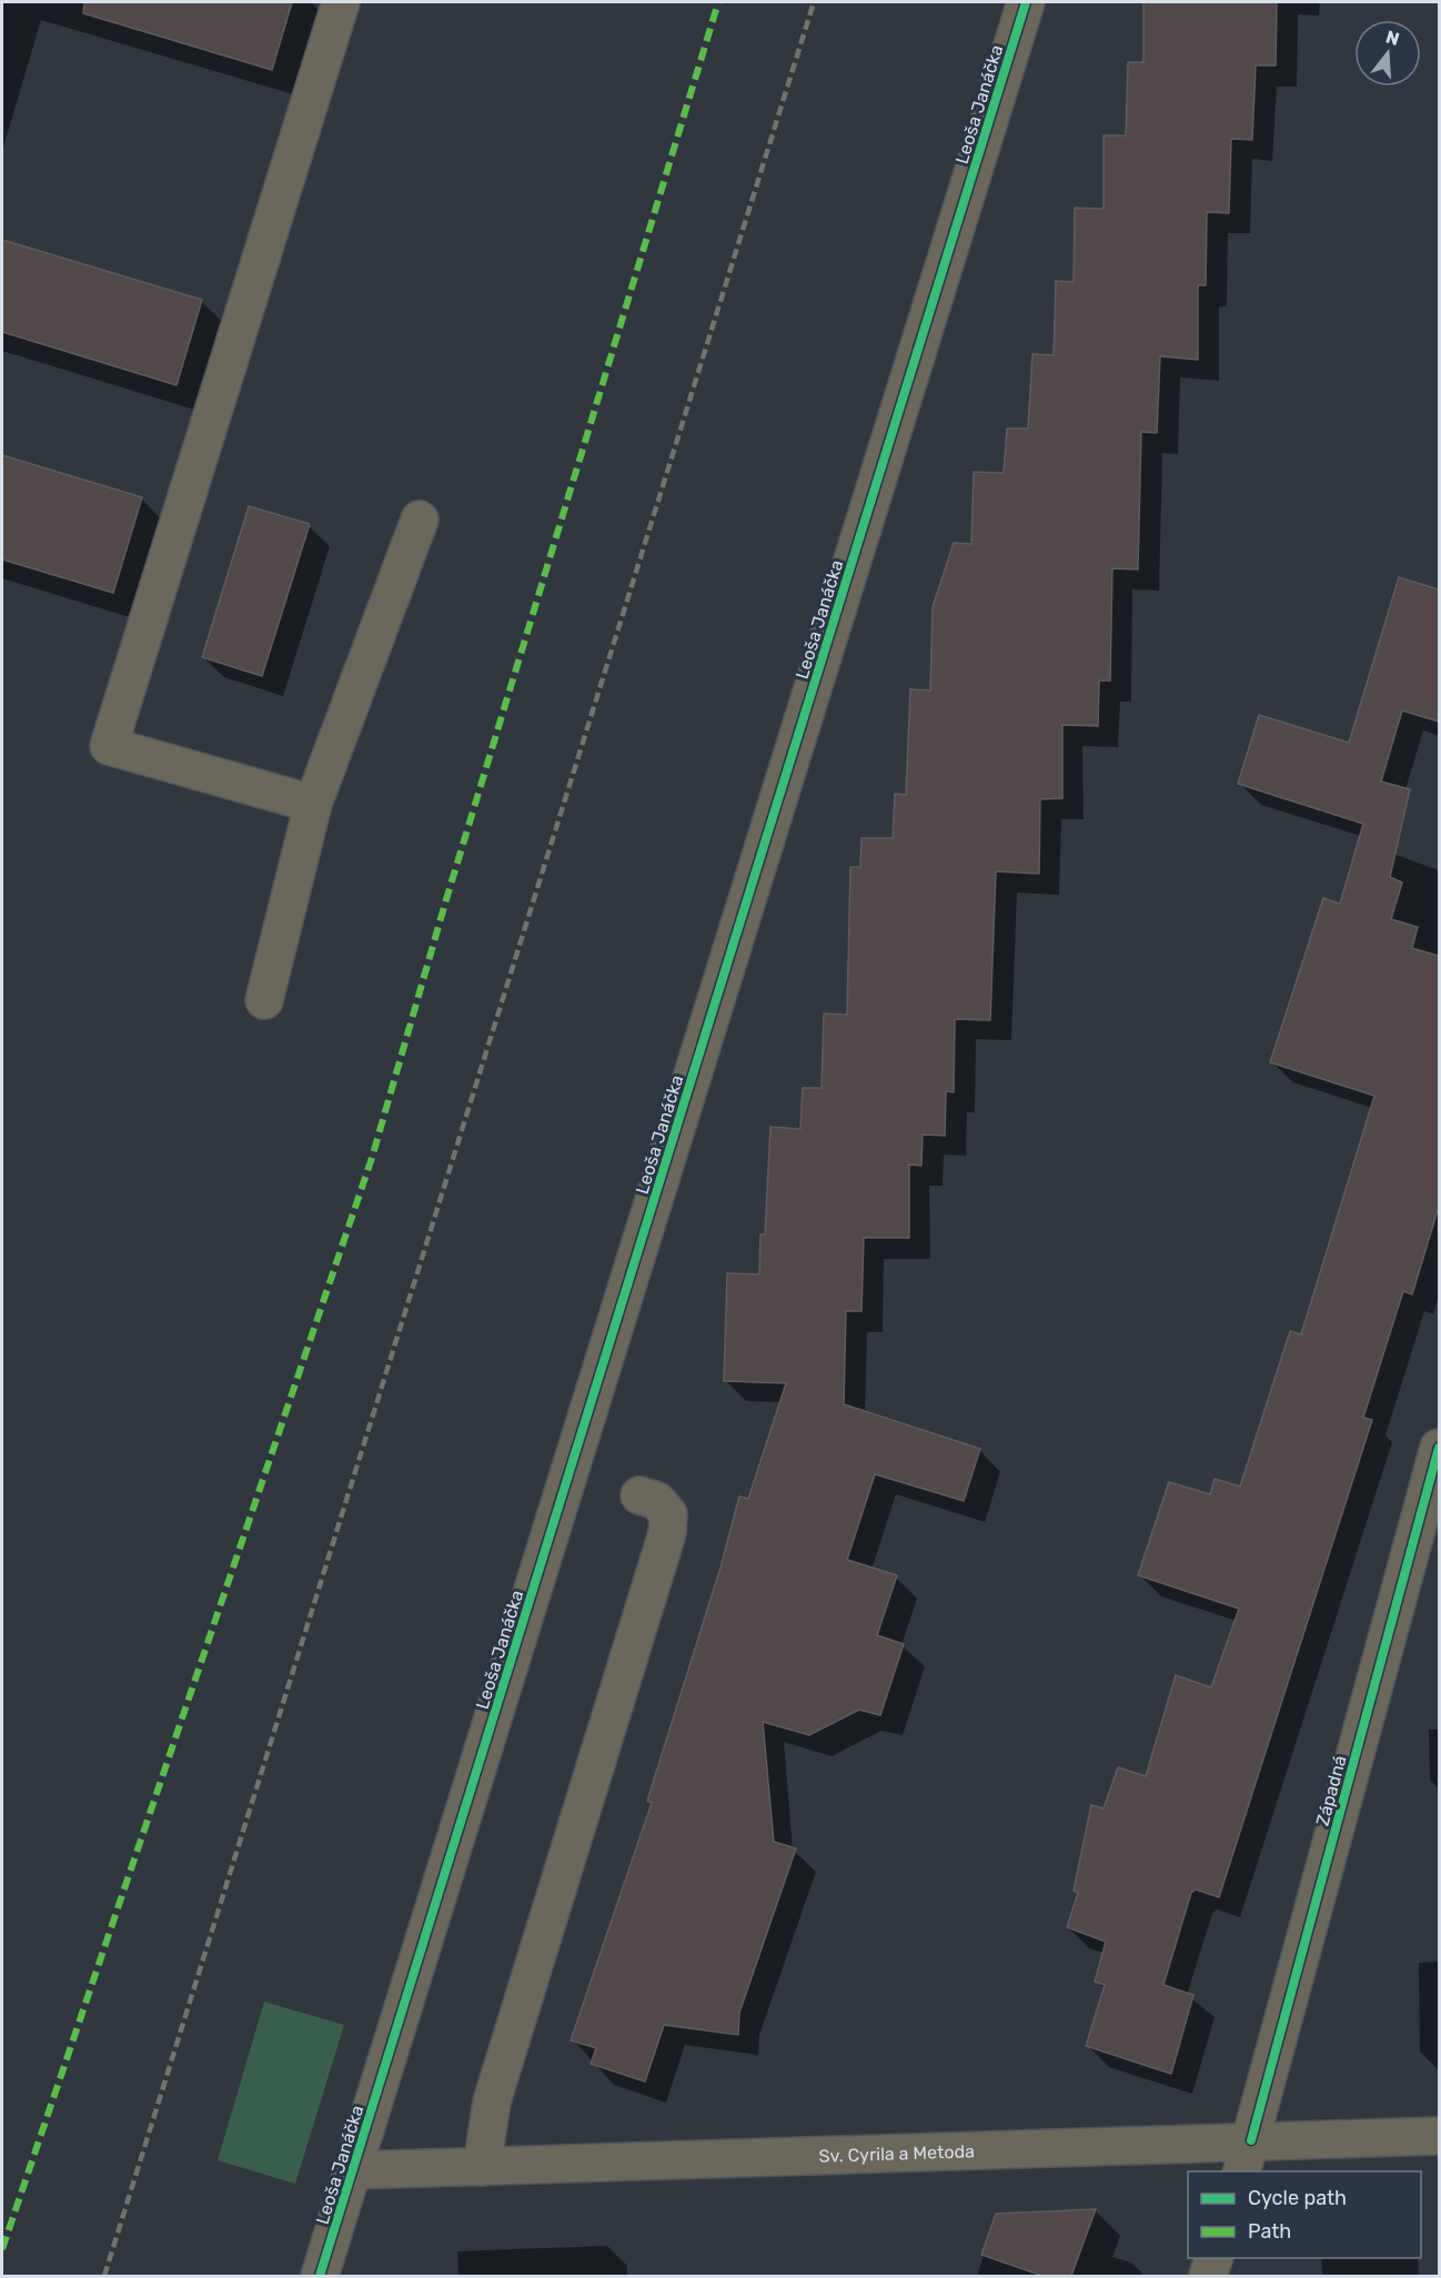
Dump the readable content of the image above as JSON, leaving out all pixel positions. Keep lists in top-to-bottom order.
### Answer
{
  "streets": {
    "street": ["Leoša Janáčka", "Západná", "Sv. Cyrila a Metoda"]
  },
  "crossings": [
    ["Leoša Janáčka", "Sv. Cyrila a Metoda"],
    ["Západná", "Sv. Cyrila a Metoda"]
  ],
  "legend": ["Cycle path", "Path"],
  "north": "top"
}
